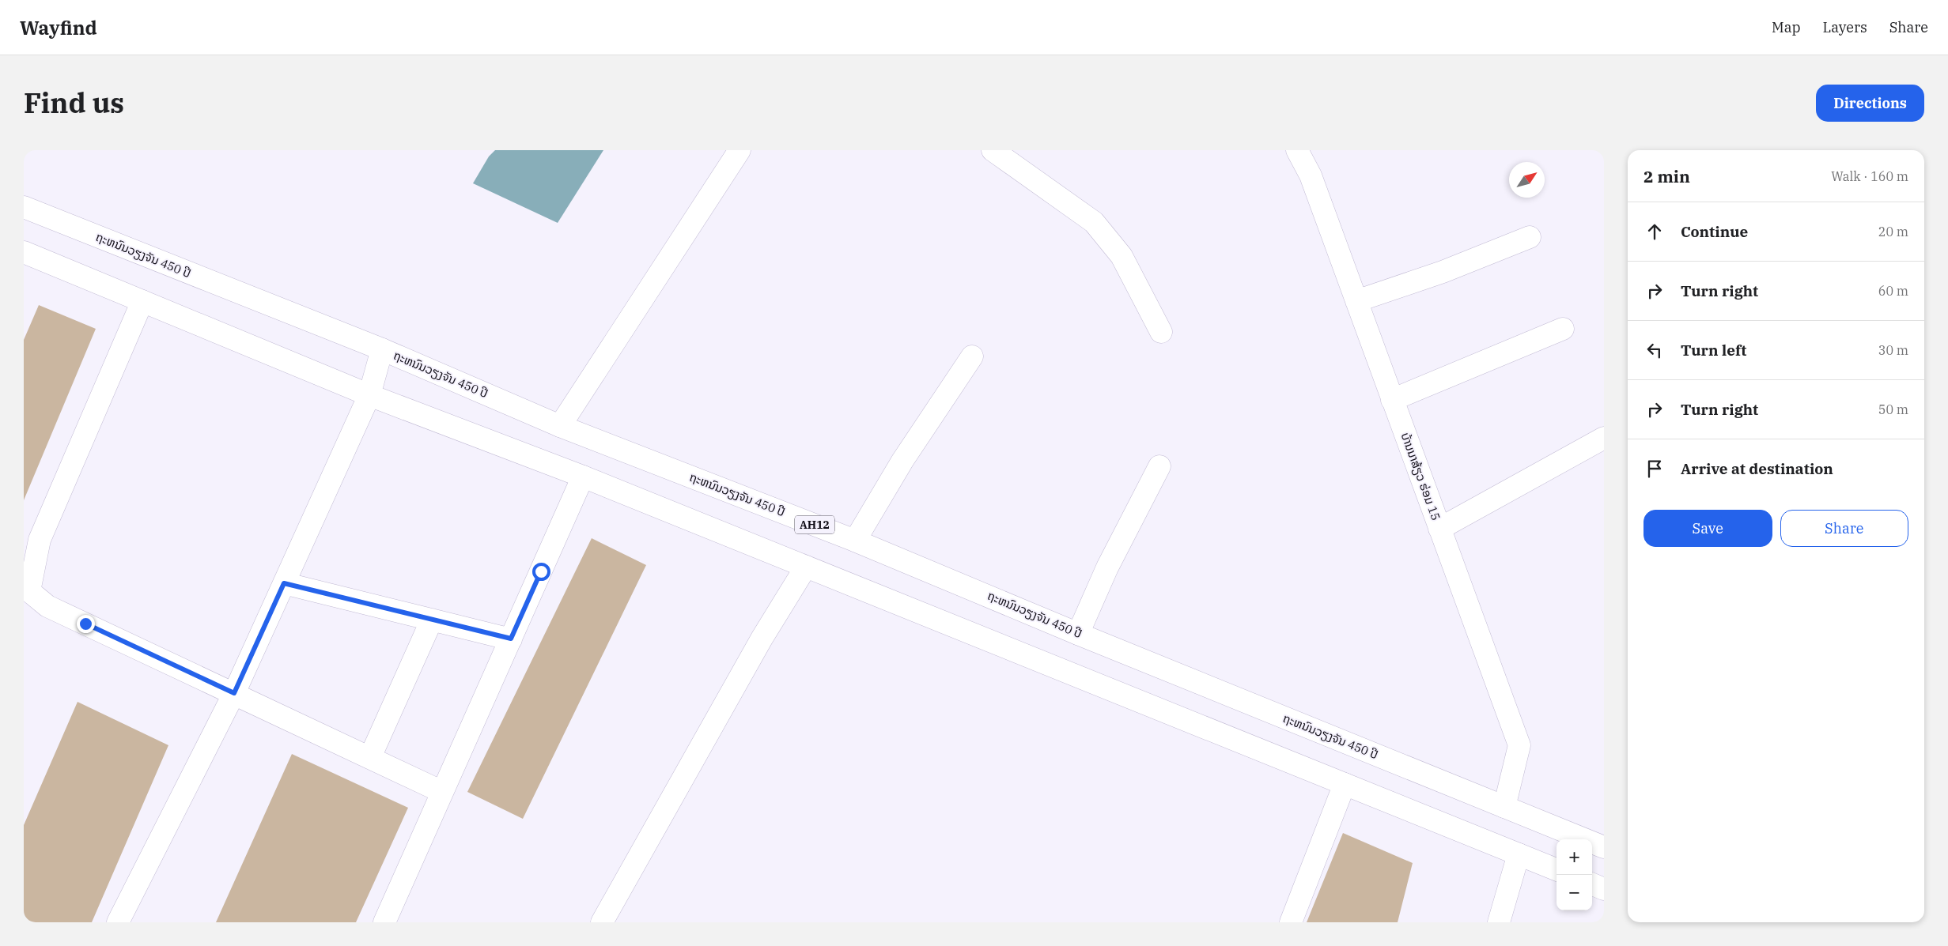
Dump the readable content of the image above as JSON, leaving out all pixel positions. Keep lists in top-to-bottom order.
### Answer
{
  "streets": {
    "main road": ["ຖະຫນົນວຽງຈັນ 450 ປີ", "ບ້ານນາສ້ຽວ ຮ່ອມ 15", "AH12"]
  },
  "crossings": [
    ["ຖະຫນົນວຽງຈັນ 450 ປີ", "ບ້ານນາສ້ຽວ ຮ່ອມ 15"]
  ],
  "north": "top right",
  "page": {
    "header": "Wayfind",
    "nav": ["Map", "Layers", "Share"],
    "title": "Find us",
    "buttons": [
      "Directions",
      ["Save", "Share"]
    ],
    "heading": ["2 min", "Walk · 160 m"],
    "list": [
      ["Continue", "20 m"],
      ["Turn right", "60 m"],
      ["Turn left", "30 m"],
      ["Turn right", "50 m"],
      "Arrive at destination"
    ],
    "map_buttons": ["+", "−"]
  }
}
